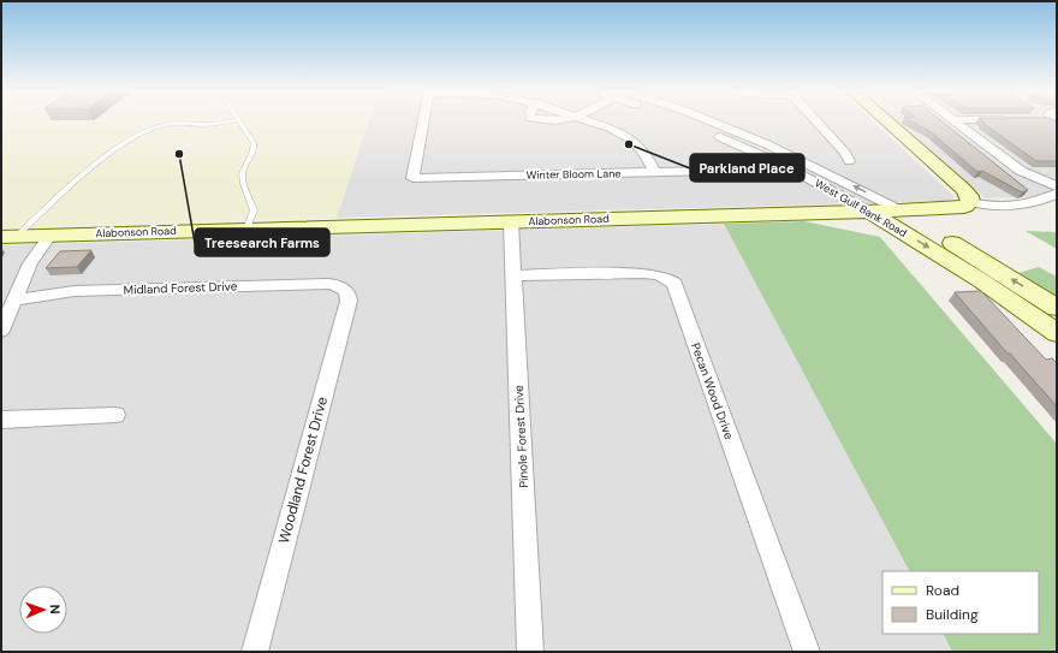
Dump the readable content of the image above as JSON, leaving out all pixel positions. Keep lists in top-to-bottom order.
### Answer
{
  "streets": {
    "street": [
      "Winter Bloom Lane",
      "West Gulf Bank Road",
      "Alabonson Road",
      "Midland Forest Drive",
      "Pecan Wood Drive",
      "Pinole Forest Drive",
      "Woodland Forest Drive"
    ]
  },
  "crossings": [
    ["West Gulf Bank Road", "Alabonson Road"],
    ["Alabonson Road", "Pinole Forest Drive"],
    ["Midland Forest Drive", "Woodland Forest Drive"],
    ["Pecan Wood Drive", "Pinole Forest Drive"]
  ],
  "places": ["Parkland Place", "Treesearch Farms"],
  "legend": ["Road", "Building"],
  "north": "right"
}
